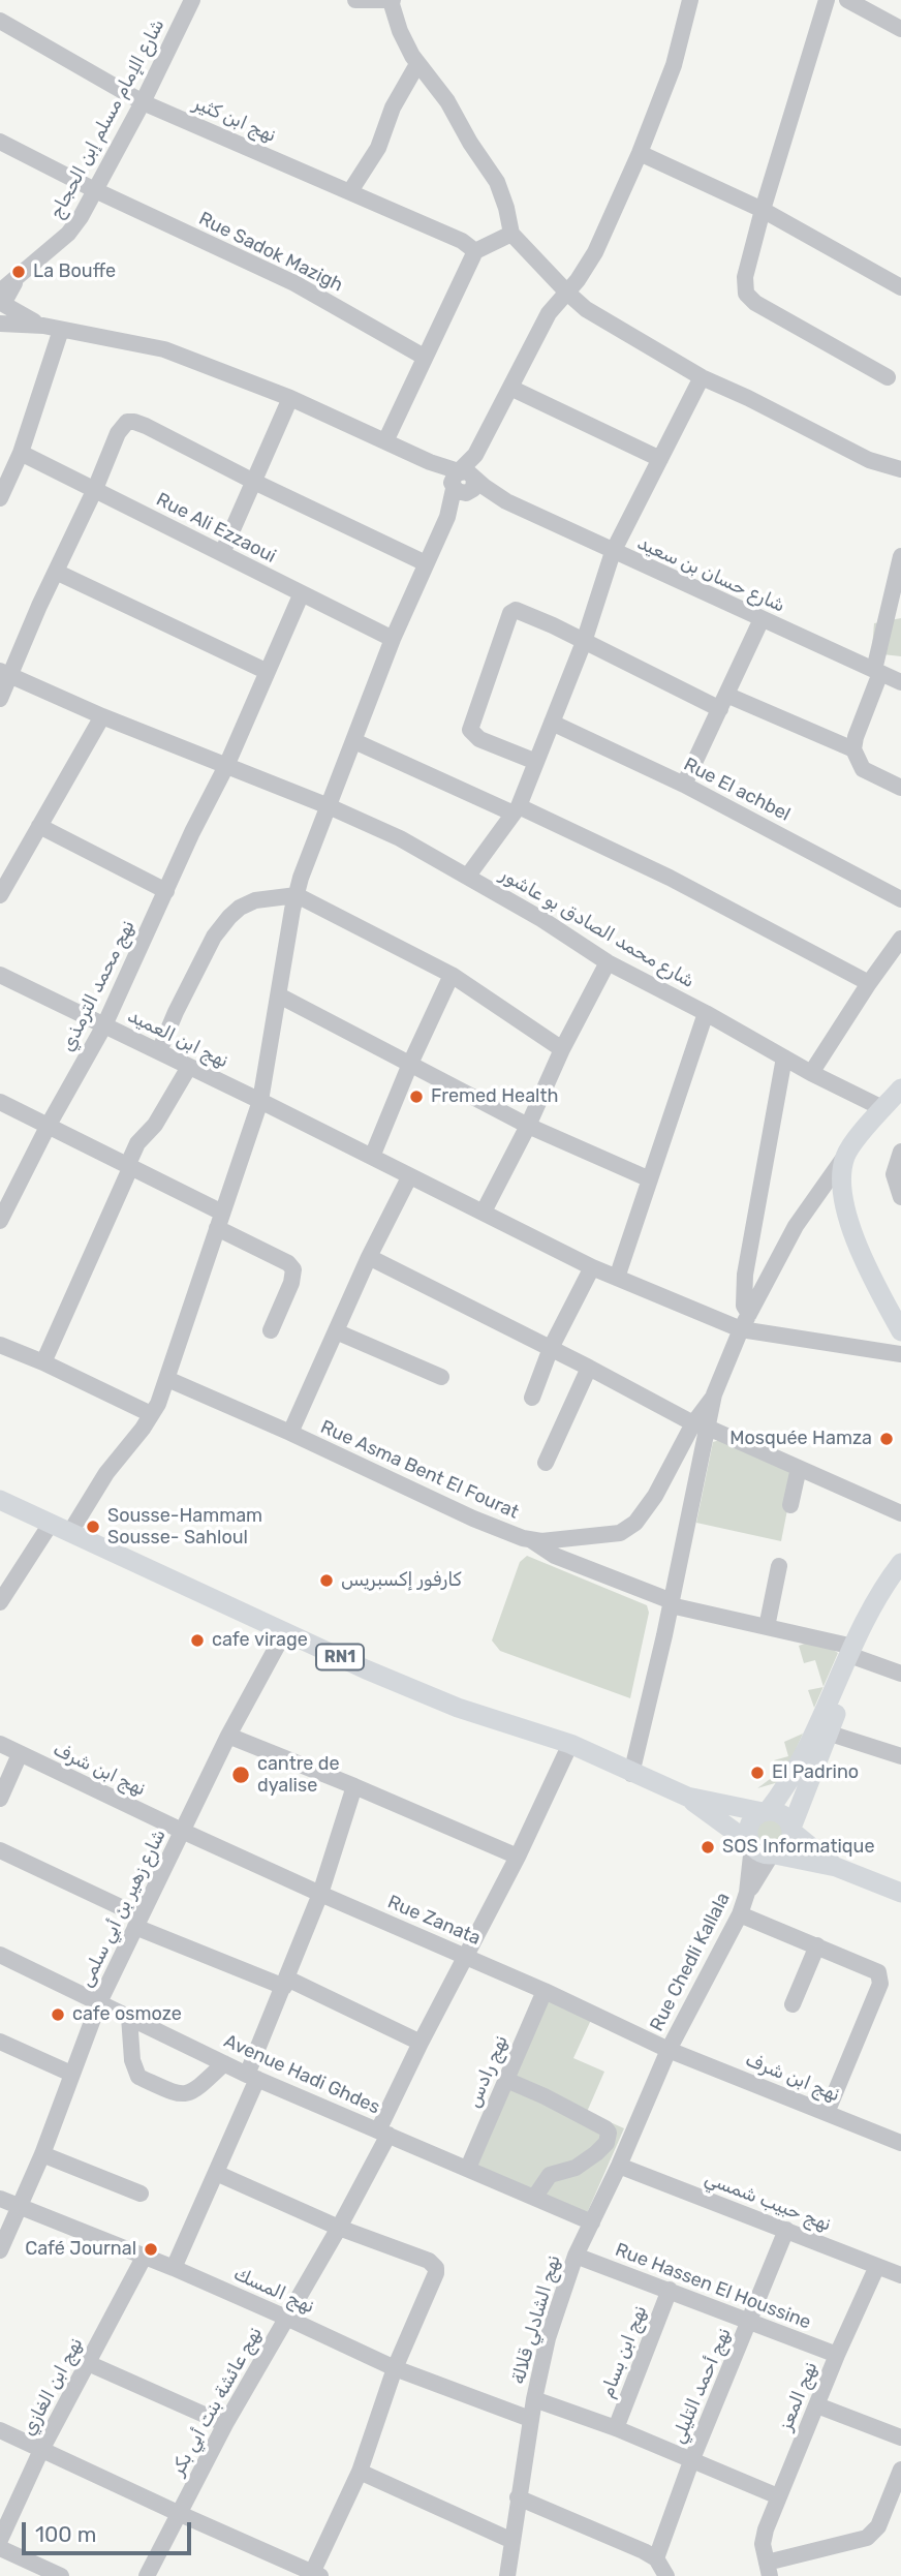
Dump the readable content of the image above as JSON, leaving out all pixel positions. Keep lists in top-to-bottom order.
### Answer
{
  "streets": {
    "main road": ["RN1"],
    "street": [
      "شارع اﻹمام مسلم إبن الحجاج",
      "نهج ابن كثير",
      "Rue Sadok Mazigh",
      "Rue Ali Ezzaoui",
      "شارع حسان بن سعيد",
      "Rue El achbel",
      "شارع محمد الصادق بو عاشور",
      "نهج محمد الترمذي",
      "نهج ابن العميد",
      "Rue Asma Bent El Fourat",
      "نهج ابن شرف",
      "شارع زهير بن أبي سلمى",
      "Rue Zanata",
      "Rue Chedli Kallala",
      "نهج رادس",
      "Avenue Hadi Ghdes",
      "نهج حبيب شمسي",
      "Rue Hassen El Houssine",
      "نهج المسك",
      "نهج الشادلي قلالة",
      "نهج ابن بسام",
      "نهج أحمد التليلي",
      "نهج ابن الغازي",
      "نهج المعز",
      "نهج عائشة بنت أبي بكر"
    ]
  },
  "crossings": [
    ["شارع اﻹمام مسلم إبن الحجاج", "نهج ابن كثير"],
    ["شارع اﻹمام مسلم إبن الحجاج", "Rue Sadok Mazigh"],
    ["شارع اﻹمام مسلم إبن الحجاج", "شارع حسان بن سعيد"],
    ["Rue Ali Ezzaoui", "نهج محمد الترمذي"],
    ["شارع محمد الصادق بو عاشور", "نهج محمد الترمذي"],
    ["نهج محمد الترمذي", "نهج ابن العميد"],
    ["نهج ابن العميد", "Rue Asma Bent El Fourat"],
    ["RN1", "شارع زهير بن أبي سلمى"],
    ["RN1", "Rue Chedli Kallala"],
    ["RN1", "نهج عائشة بنت أبي بكر"],
    ["نهج ابن شرف", "شارع زهير بن أبي سلمى"],
    ["نهج ابن شرف", "Rue Zanata"],
    ["نهج ابن شرف", "Rue Chedli Kallala"],
    ["نهج ابن شرف", "نهج الشادلي قلالة"],
    ["شارع زهير بن أبي سلمى", "Rue Zanata"],
    ["شارع زهير بن أبي سلمى", "Avenue Hadi Ghdes"],
    ["شارع زهير بن أبي سلمى", "نهج المسك"],
    ["Rue Zanata", "Rue Chedli Kallala"],
    ["Rue Zanata", "نهج رادس"],
    ["Rue Zanata", "نهج الشادلي قلالة"],
    ["Rue Zanata", "نهج عائشة بنت أبي بكر"],
    ["Rue Chedli Kallala", "نهج الشادلي قلالة"],
    ["نهج رادس", "Avenue Hadi Ghdes"],
    ["Avenue Hadi Ghdes", "نهج الشادلي قلالة"],
    ["Avenue Hadi Ghdes", "نهج عائشة بنت أبي بكر"],
    ["نهج حبيب شمسي", "نهج الشادلي قلالة"],
    ["نهج حبيب شمسي", "نهج أحمد التليلي"],
    ["نهج حبيب شمسي", "نهج المعز"],
    ["Rue Hassen El Houssine", "نهج الشادلي قلالة"],
    ["Rue Hassen El Houssine", "نهج ابن بسام"],
    ["Rue Hassen El Houssine", "نهج أحمد التليلي"],
    ["Rue Hassen El Houssine", "نهج المعز"],
    ["نهج المسك", "نهج الشادلي قلالة"],
    ["نهج المسك", "نهج ابن الغازي"],
    ["نهج المسك", "نهج عائشة بنت أبي بكر"]
  ],
  "places": [
    "La Bouffe",
    "Fremed Health",
    "Mosquée Hamza",
    "Sousse-Hammam Sousse- Sahloul",
    "كارفور إكسبريس",
    "cafe virage",
    "El Padrino",
    "cantre de dyalise",
    "SOS Informatique",
    "cafe osmoze",
    "Café Journal"
  ],
  "scale_bar": "100 m"
}
